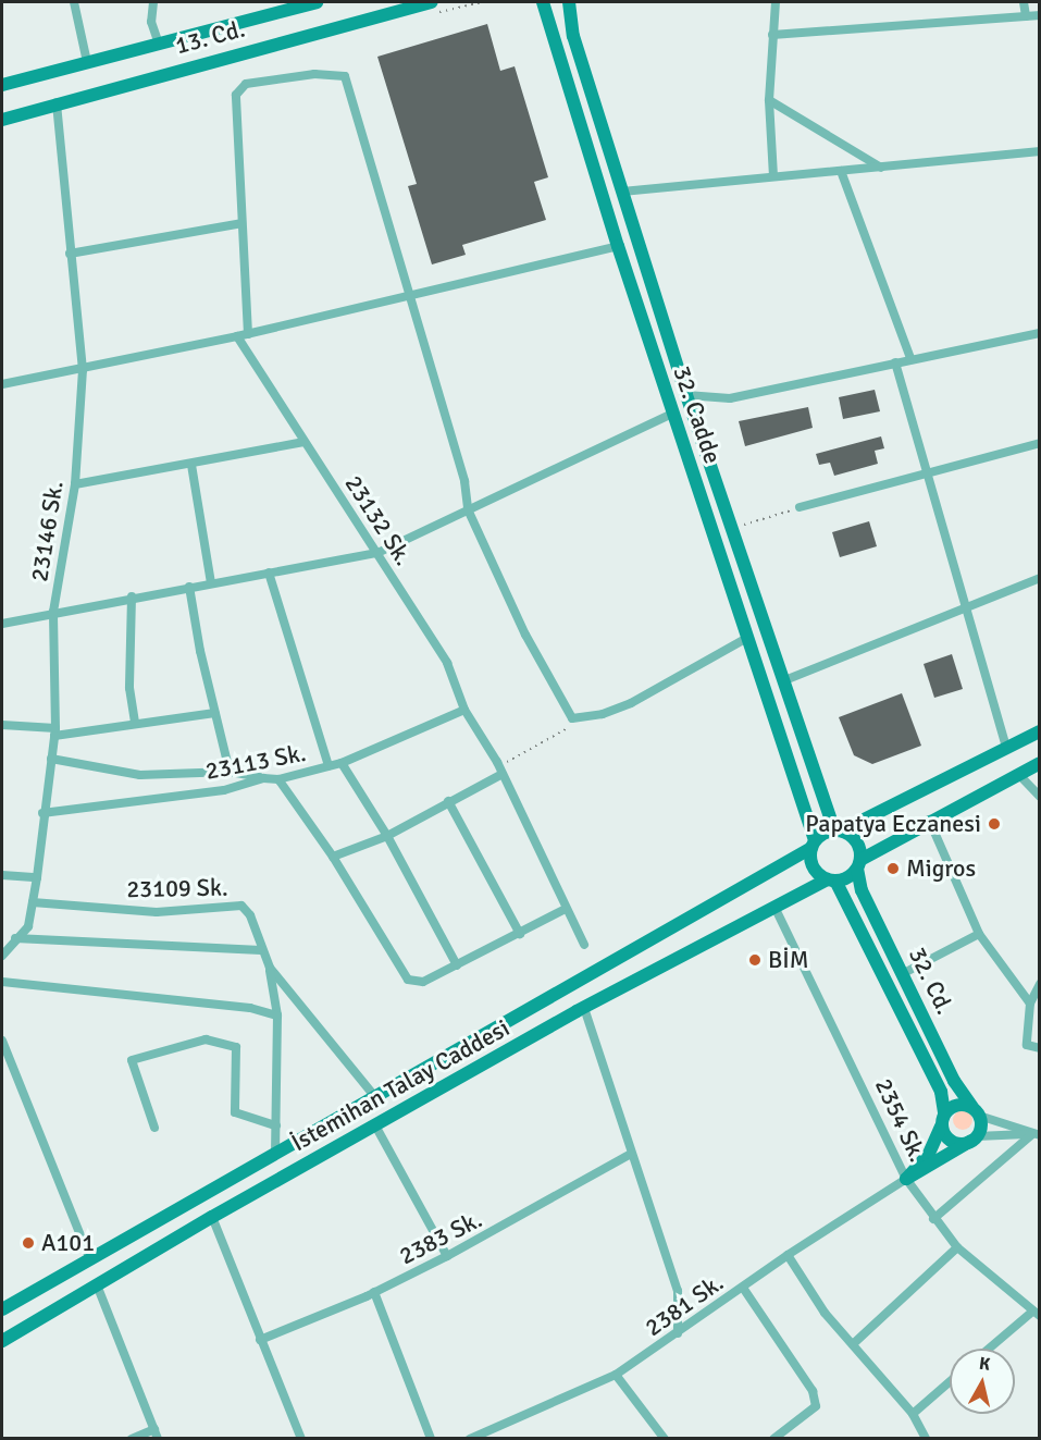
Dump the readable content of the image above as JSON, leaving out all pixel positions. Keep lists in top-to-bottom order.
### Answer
{
  "streets": {
    "main road": [
      "13. Cd.",
      "32. Cadde",
      "32. Cd.",
      "İstemihan Talay Caddesi"
    ],
    "street": [
      "23132 Sk.",
      "23146 Sk.",
      "23113 Sk.",
      "23109 Sk.",
      "2354 Sk.",
      "2383 Sk.",
      "2381 Sk."
    ]
  },
  "crossings": [
    ["13. Cd.", "23146 Sk."],
    ["32. Cadde", "32. Cd."],
    ["32. Cadde", "İstemihan Talay Caddesi"],
    ["23132 Sk.", "23113 Sk."],
    ["23146 Sk.", "23113 Sk."],
    ["23146 Sk.", "23109 Sk."],
    ["23109 Sk.", "İstemihan Talay Caddesi"],
    ["32. Cd.", "İstemihan Talay Caddesi"],
    ["İstemihan Talay Caddesi", "2354 Sk."],
    ["2354 Sk.", "2381 Sk."]
  ],
  "places": [
    "Papatya Eczanesi",
    "Migros",
    "BİM",
    "A101"
  ],
  "north": "top"
}
